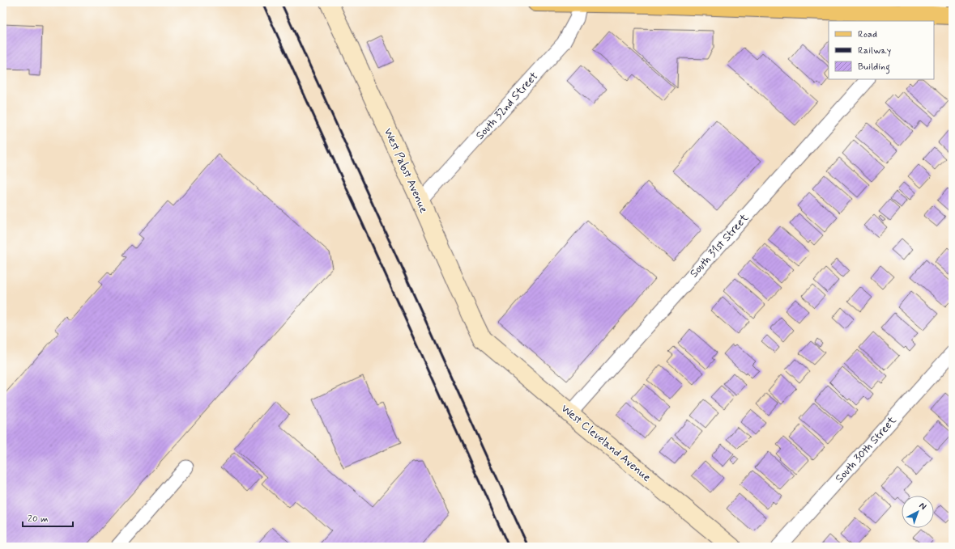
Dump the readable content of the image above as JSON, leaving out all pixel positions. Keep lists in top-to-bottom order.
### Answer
{
  "streets": {
    "street": [
      "South 32nd Street",
      "West Pabst Avenue",
      "South 31st Street",
      "West Cleveland Avenue",
      "South 30th Street"
    ]
  },
  "crossings": [
    ["South 32nd Street", "West Pabst Avenue"],
    ["West Pabst Avenue", "West Cleveland Avenue"],
    ["South 31st Street", "West Cleveland Avenue"]
  ],
  "legend": ["Road", "Railway", "Building"],
  "scale_bar": "20 m",
  "north": "top right"
}
